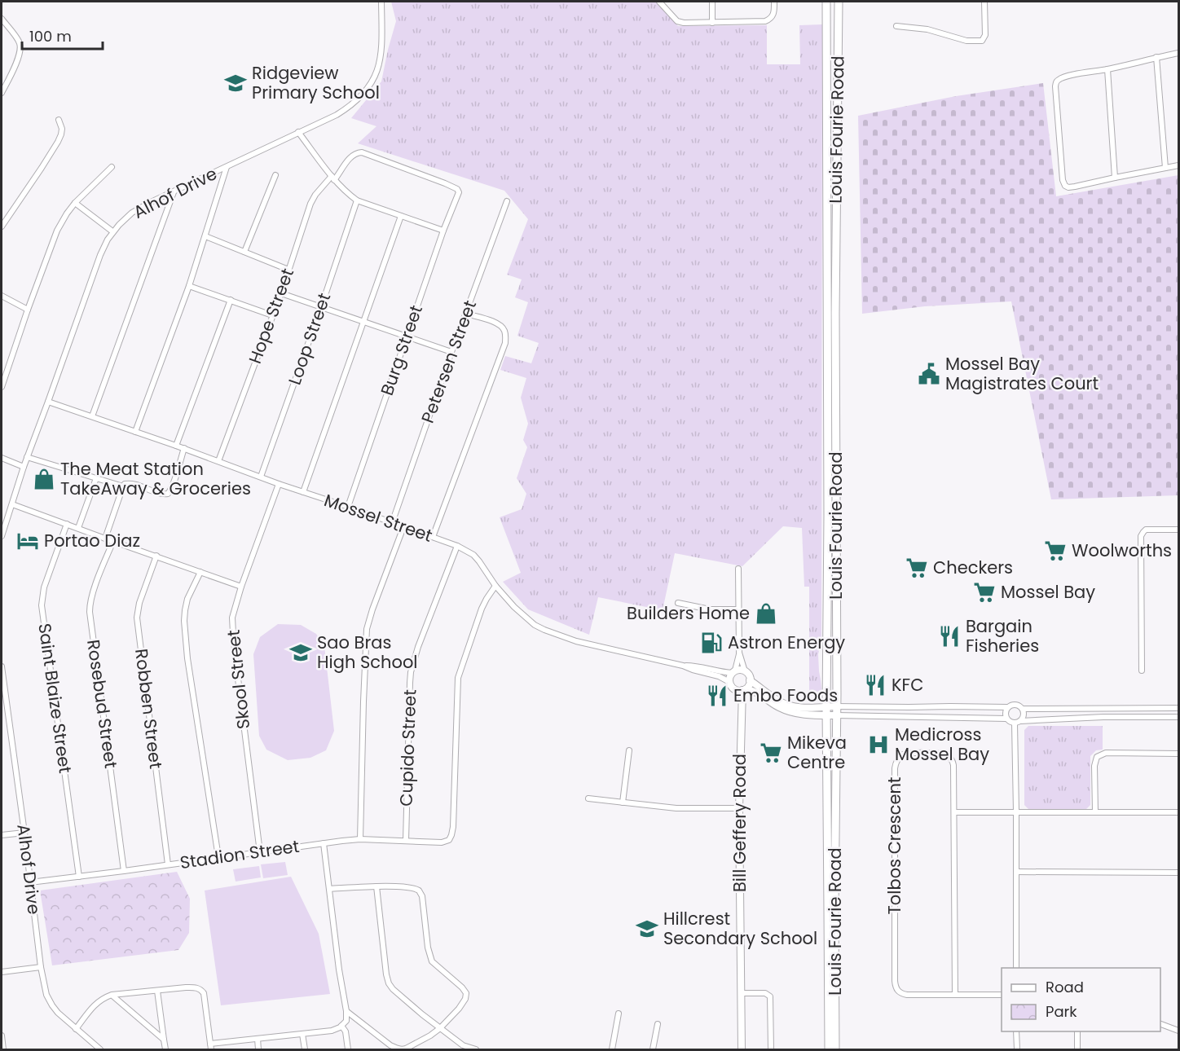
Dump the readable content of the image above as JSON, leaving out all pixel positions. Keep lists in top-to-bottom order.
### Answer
{
  "streets": {
    "main road": ["Louis Fourie Road"],
    "street": [
      "Alhof Drive",
      "Hope Street",
      "Loop Street",
      "Burg Street",
      "Petersen Street",
      "Mossel Street",
      "Skool Street",
      "Saint Blaize Street",
      "Rosebud Street",
      "Robben Street",
      "Cupido Street",
      "Bill Geffery Road",
      "Tolbos Crescent",
      "Stadion Street"
    ]
  },
  "crossings": [
    ["Alhof Drive", "Mossel Street"],
    ["Alhof Drive", "Stadion Street"],
    ["Hope Street", "Burg Street"],
    ["Hope Street", "Mossel Street"],
    ["Loop Street", "Mossel Street"],
    ["Burg Street", "Mossel Street"],
    ["Petersen Street", "Mossel Street"],
    ["Mossel Street", "Skool Street"],
    ["Mossel Street", "Cupido Street"],
    ["Mossel Street", "Stadion Street"],
    ["Skool Street", "Stadion Street"],
    ["Saint Blaize Street", "Stadion Street"],
    ["Rosebud Street", "Stadion Street"],
    ["Robben Street", "Stadion Street"],
    ["Cupido Street", "Stadion Street"]
  ],
  "places": {
    "school or university": ["Ridgeview Primary School", "Sao Bras High School", "Hillcrest Secondary School"],
    "public building": ["Mossel Bay Magistrates Court"],
    "shop": ["The Meat Station TakeAway & Groceries", "Builders Home"],
    "hotel": ["Portao Diaz"],
    "supermarket": [
      "Woolworths",
      "Checkers",
      "Mossel Bay",
      "Mikeva Centre"
    ],
    "restaurant": ["Bargain Fisheries", "KFC", "Embo Foods"],
    "fuel station": ["Astron Energy"],
    "hospital": ["Medicross Mossel Bay"]
  },
  "legend": ["Road", "Park"],
  "scale_bar": "100 m"
}
